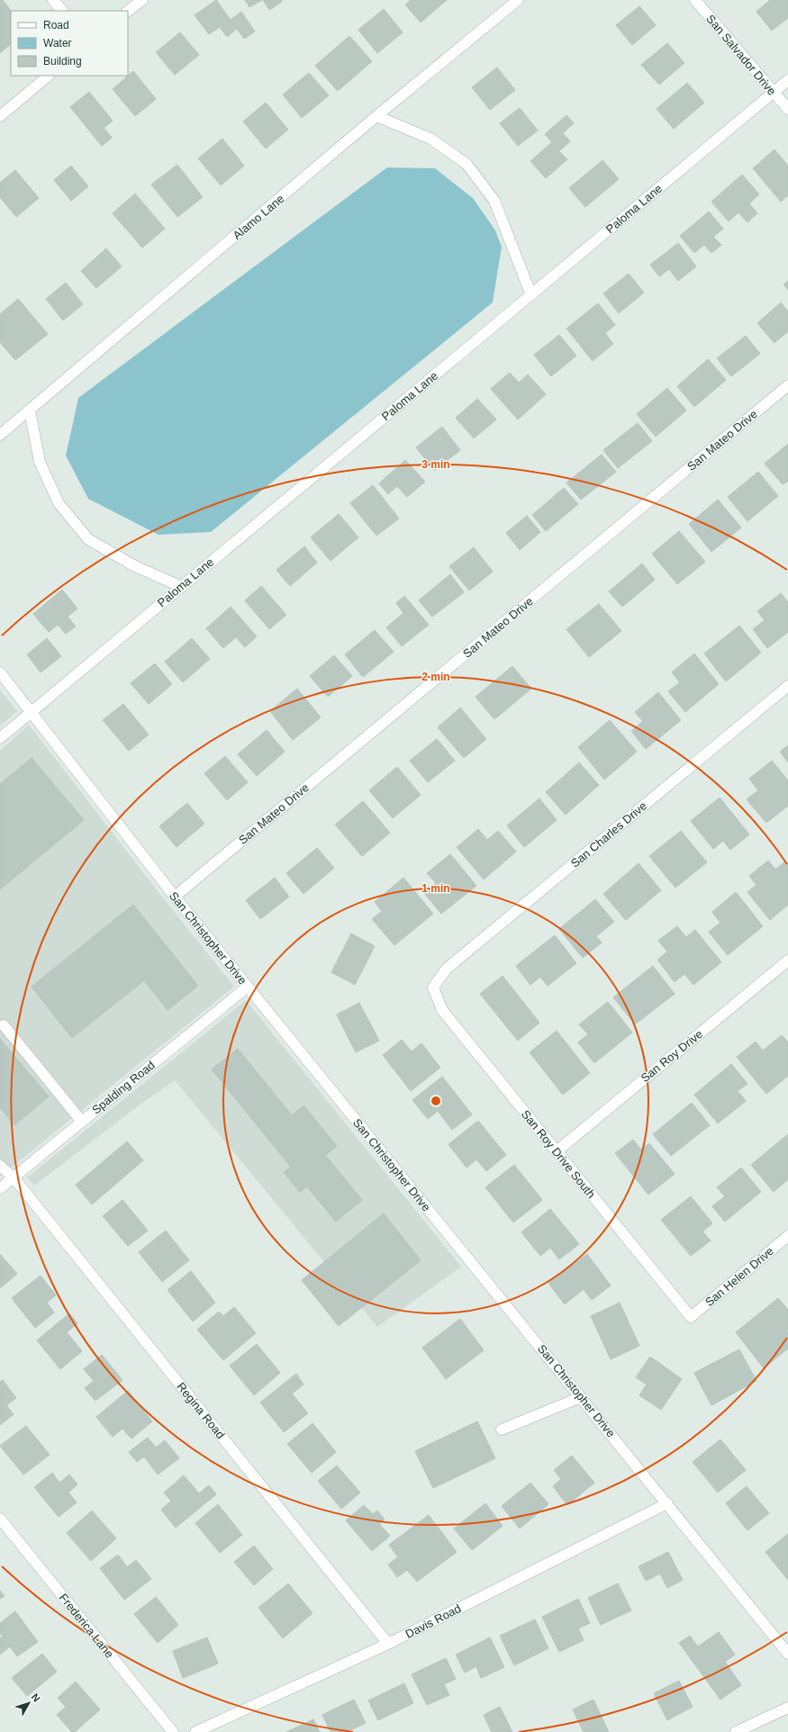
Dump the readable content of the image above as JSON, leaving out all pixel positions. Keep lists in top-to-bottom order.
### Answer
{
  "streets": {
    "street": [
      "San Salvador Drive",
      "Paloma Lane",
      "Alamo Lane",
      "San Mateo Drive",
      "San Charles Drive",
      "San Christopher Drive",
      "San Roy Drive",
      "Spalding Road",
      "San Roy Drive South",
      "San Helen Drive",
      "Regina Road",
      "Davis Road",
      "Frederica Lane"
    ]
  },
  "crossings": [
    ["San Salvador Drive", "Paloma Lane"],
    ["Paloma Lane", "San Christopher Drive"],
    ["San Mateo Drive", "San Christopher Drive"],
    ["San Charles Drive", "San Roy Drive South"],
    ["San Christopher Drive", "Spalding Road"],
    ["San Christopher Drive", "Davis Road"],
    ["San Roy Drive", "San Roy Drive South"],
    ["Spalding Road", "Regina Road"],
    ["San Roy Drive South", "San Helen Drive"],
    ["Regina Road", "Davis Road"]
  ],
  "legend": ["Road", "Water", "Building"],
  "north": "top right",
  "rings": ["3 min", "2 min", "1 min"]
}
